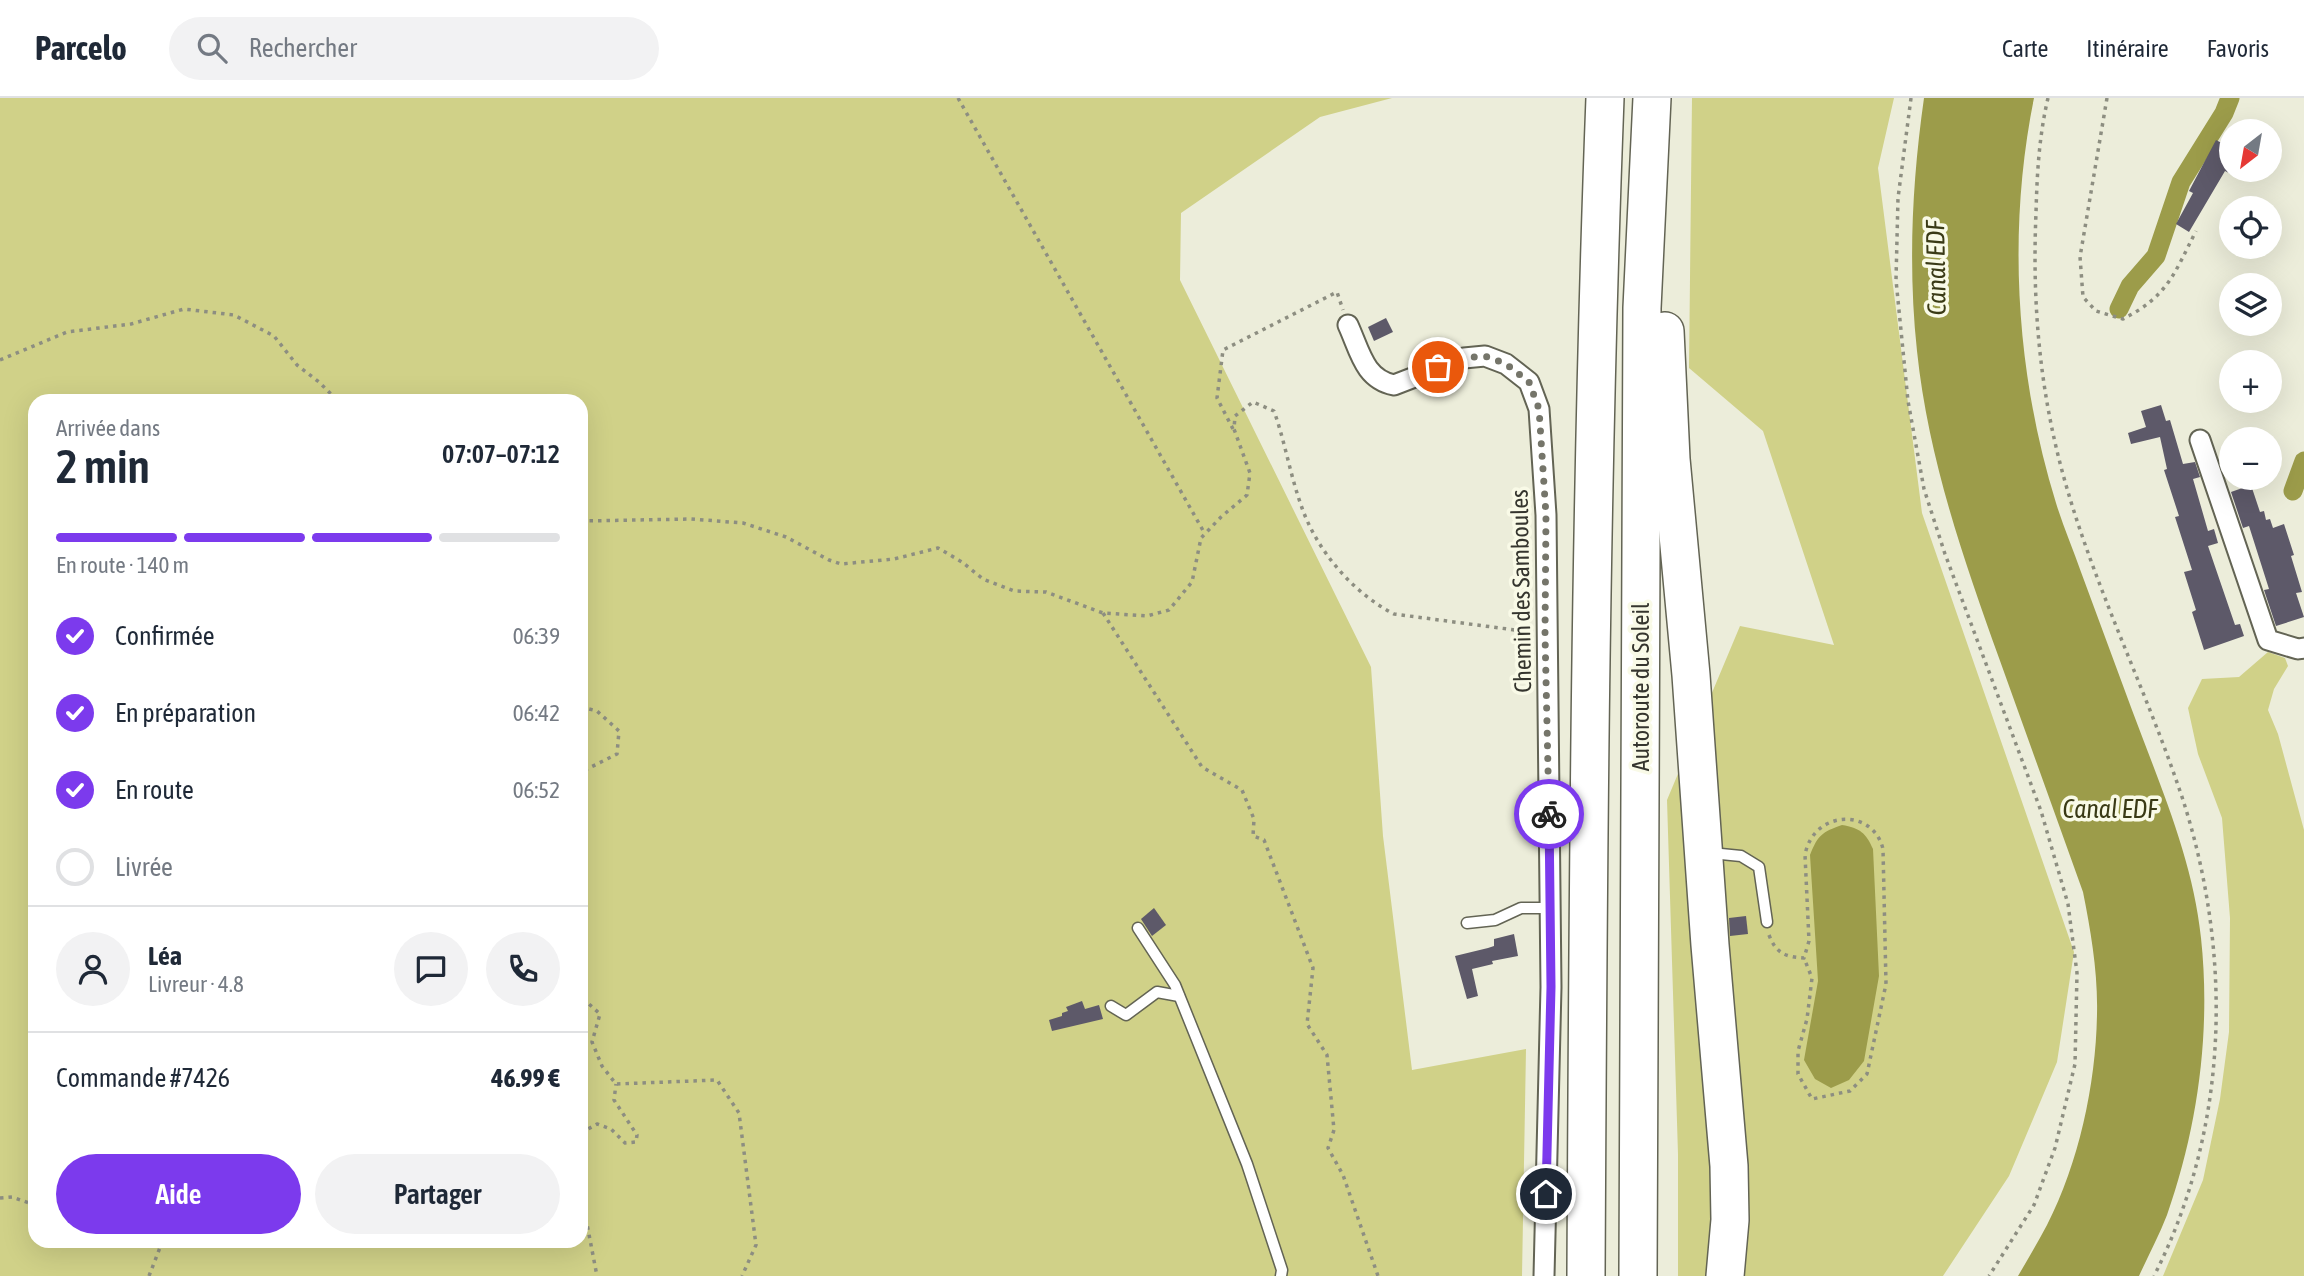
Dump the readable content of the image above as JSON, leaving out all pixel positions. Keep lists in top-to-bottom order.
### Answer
{
  "streets": {
    "highway": ["Autoroute du Soleil"],
    "street": ["Chemin des Samboules"]
  },
  "water": ["Canal EDF"],
  "north": "bottom left",
  "page": {
    "header": "Parcelo",
    "search": "Rechercher",
    "nav": ["Carte", "Itinéraire", "Favoris"],
    "map_buttons": ["+", "−"],
    "heading": ["2 min", "Arrivée dans", "07:07–07:12"],
    "panel": [
      "Léa",
      "Livreur · 4.8",
      "Commande #7426",
      "46.99 €"
    ],
    "bar": "En route · 140 m",
    "list": [
      ["Confirmée", "06:39"],
      ["En préparation", "06:42"],
      ["En route", "06:52"],
      "Livrée"
    ],
    "buttons": ["Aide", "Partager"]
  }
}
